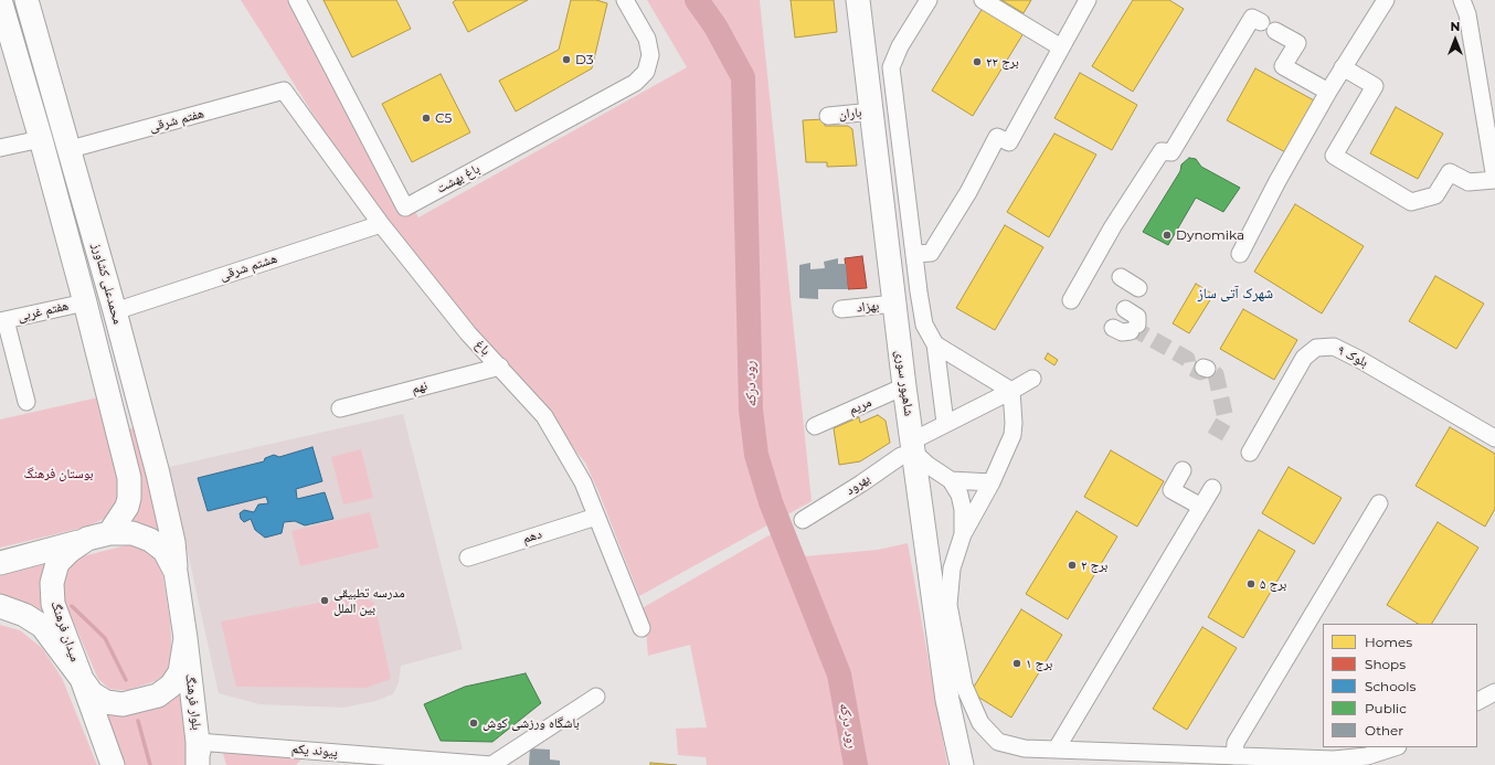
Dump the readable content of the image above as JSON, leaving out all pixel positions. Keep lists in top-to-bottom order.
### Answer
{
  "streets": {
    "main road": [
      "محمدعلی کشاورز",
      "شاهپور سوری",
      "میدان فرهنگ",
      "بلوار فرهنگ"
    ],
    "street": [
      "باران",
      "هفتم شرقی",
      "باغ بهشت",
      "هشتم شرقی",
      "بهزاد",
      "هفتم غربی",
      "باغ",
      "بلوک ۹",
      "نهم",
      "مریم",
      "بهرود",
      "دهم",
      "پیوند یکم"
    ]
  },
  "crossings": [
    ["باران", "شاهپور سوری"],
    ["هفتم شرقی", "محمدعلی کشاورز"],
    ["هفتم شرقی", "باغ"],
    ["هشتم شرقی", "محمدعلی کشاورز"],
    ["هشتم شرقی", "باغ"],
    ["محمدعلی کشاورز", "هفتم غربی"],
    ["محمدعلی کشاورز", "میدان فرهنگ"],
    ["محمدعلی کشاورز", "بلوار فرهنگ"],
    ["بهزاد", "شاهپور سوری"],
    ["باغ", "نهم"],
    ["باغ", "دهم"],
    ["شاهپور سوری", "مریم"],
    ["شاهپور سوری", "بهرود"],
    ["میدان فرهنگ", "بلوار فرهنگ"],
    ["بلوار فرهنگ", "پیوند یکم"]
  ],
  "districts": ["شهرک آتی ساز"],
  "water": ["رود درکه"],
  "parks": ["بوستان فرهنگ"],
  "places": [
    "D3",
    "برج ۲۲",
    "C5",
    "Dynomika",
    "برج ۲",
    "برج ۵",
    "مدرسه تطبیقی بین الملل",
    "برج ۱",
    "باشگاه ورزشی کوش"
  ],
  "legend": [
    "Homes",
    "Shops",
    "Schools",
    "Public",
    "Other"
  ],
  "north": "top"
}
